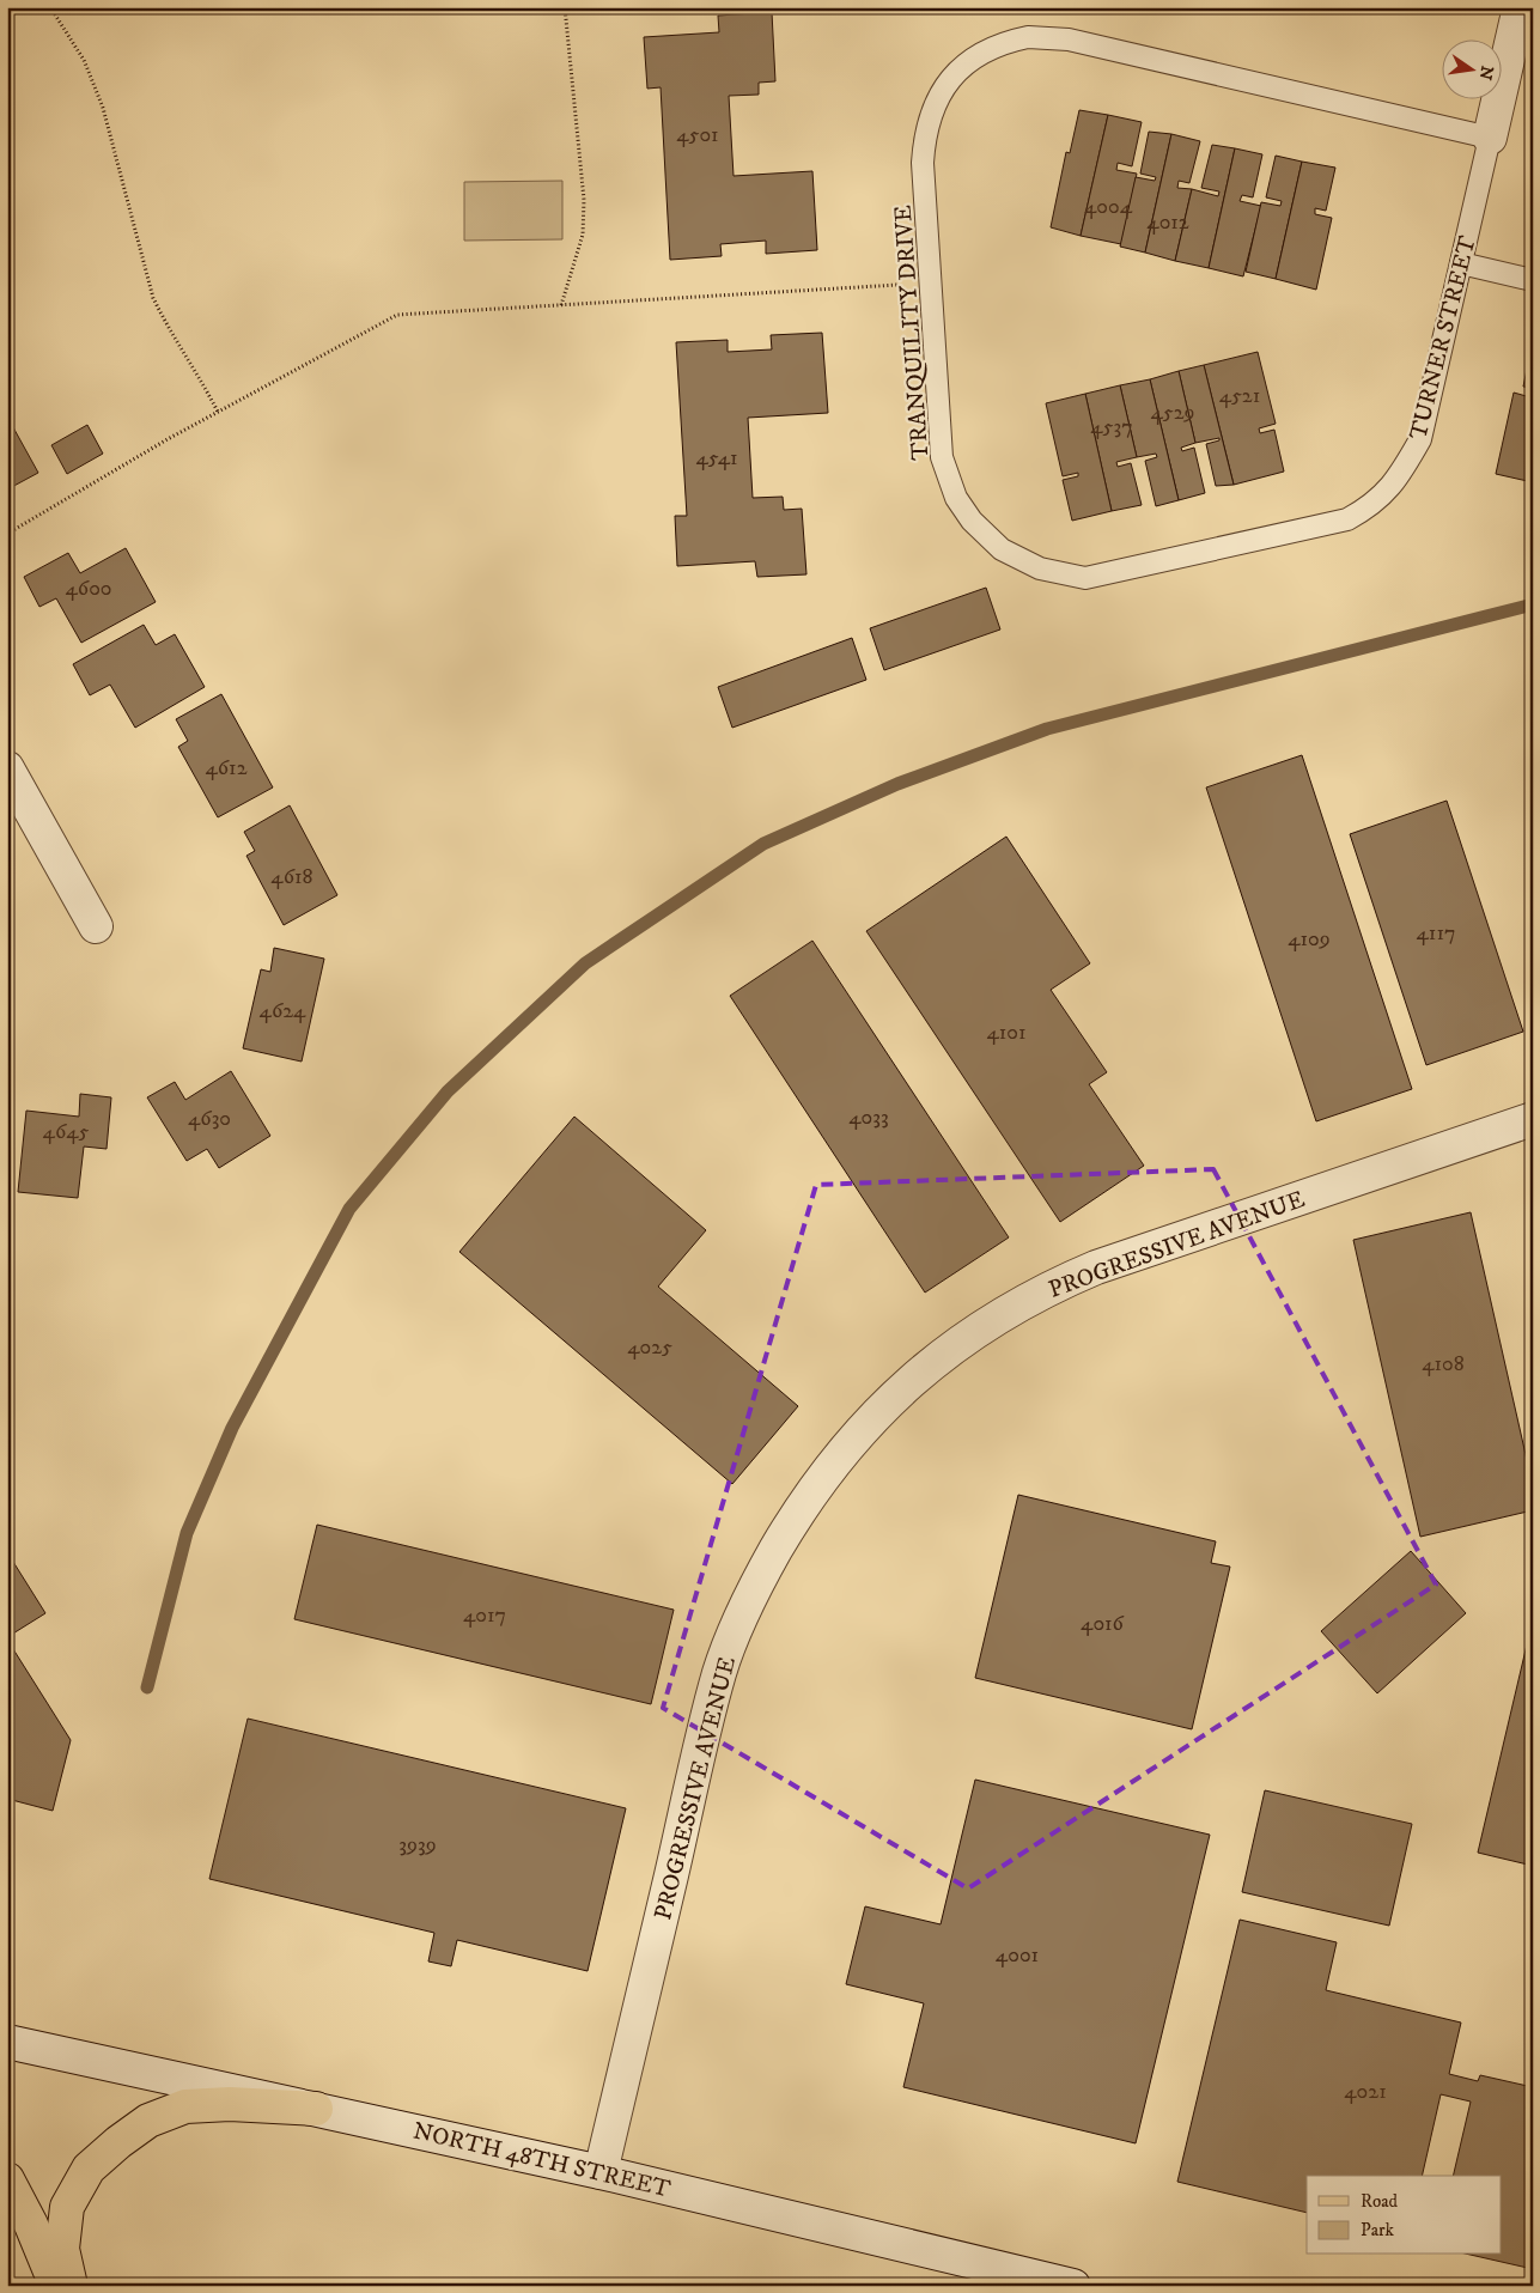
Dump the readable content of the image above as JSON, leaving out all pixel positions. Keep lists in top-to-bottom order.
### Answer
{
  "streets": {
    "street": ["TURNER STREET", "PROGRESSIVE AVENUE", "NORTH 48TH STREET"],
    "lane": ["TRANQUILITY DRIVE"]
  },
  "crossings": [
    ["TRANQUILITY DRIVE", "TURNER STREET"],
    ["PROGRESSIVE AVENUE", "NORTH 48TH STREET"]
  ],
  "house_numbers": [
    "4501",
    "4004",
    "4012",
    "4521",
    "4529",
    "4537",
    "4541",
    "4600",
    "4612",
    "4618",
    "4117",
    "4109",
    "4624",
    "4101",
    "4033",
    "4630",
    "4645",
    "4025",
    "4108",
    "4017",
    "4016",
    "3939",
    "4001",
    "4021"
  ],
  "legend": ["Road", "Park"],
  "north": "right"
}
